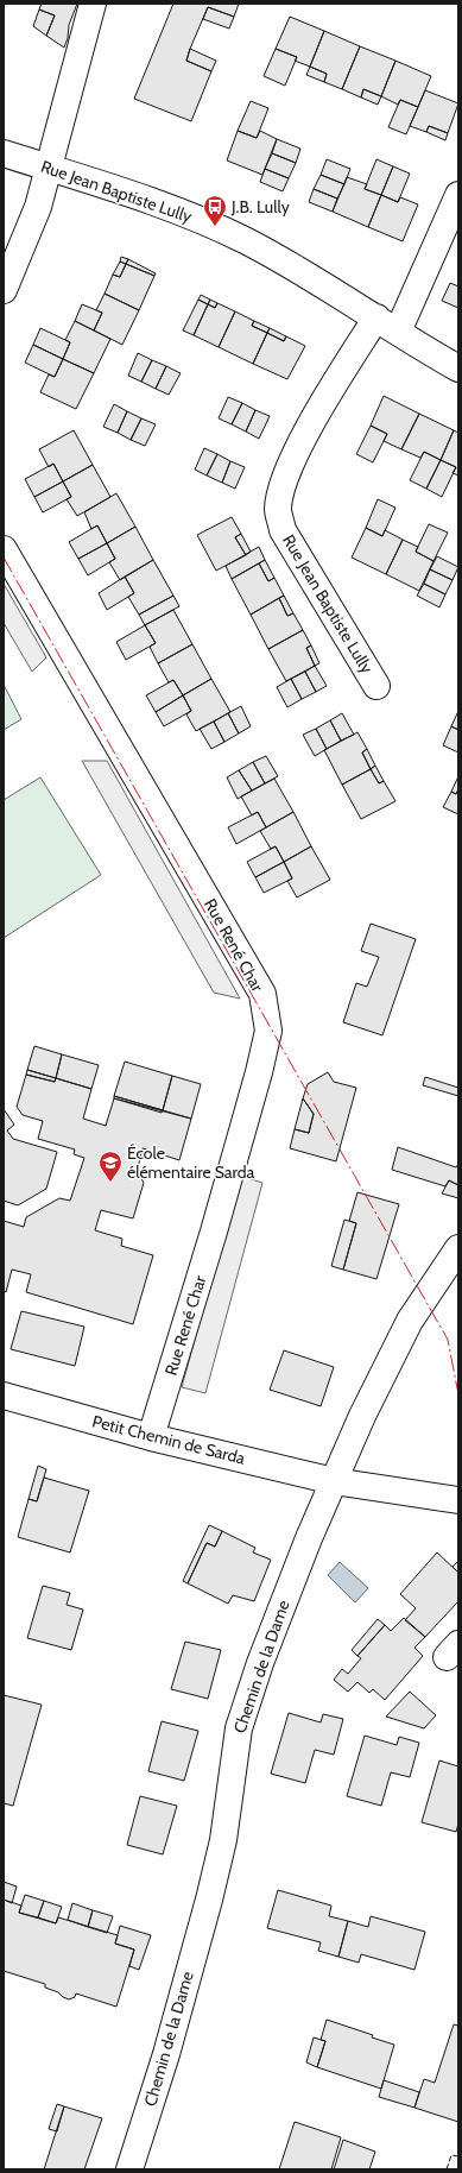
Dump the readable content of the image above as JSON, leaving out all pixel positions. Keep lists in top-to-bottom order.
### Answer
{
  "streets": {
    "street": [
      "Rue Jean Baptiste Lully",
      "Rue René Char",
      "Petit Chemin de Sarda",
      "Chemin de la Dame"
    ]
  },
  "crossings": [
    ["Rue René Char", "Petit Chemin de Sarda"],
    ["Petit Chemin de Sarda", "Chemin de la Dame"]
  ],
  "places": {
    "bus stop": ["J.B. Lully"],
    "school or university": ["École élémentaire Sarda"]
  }
}
